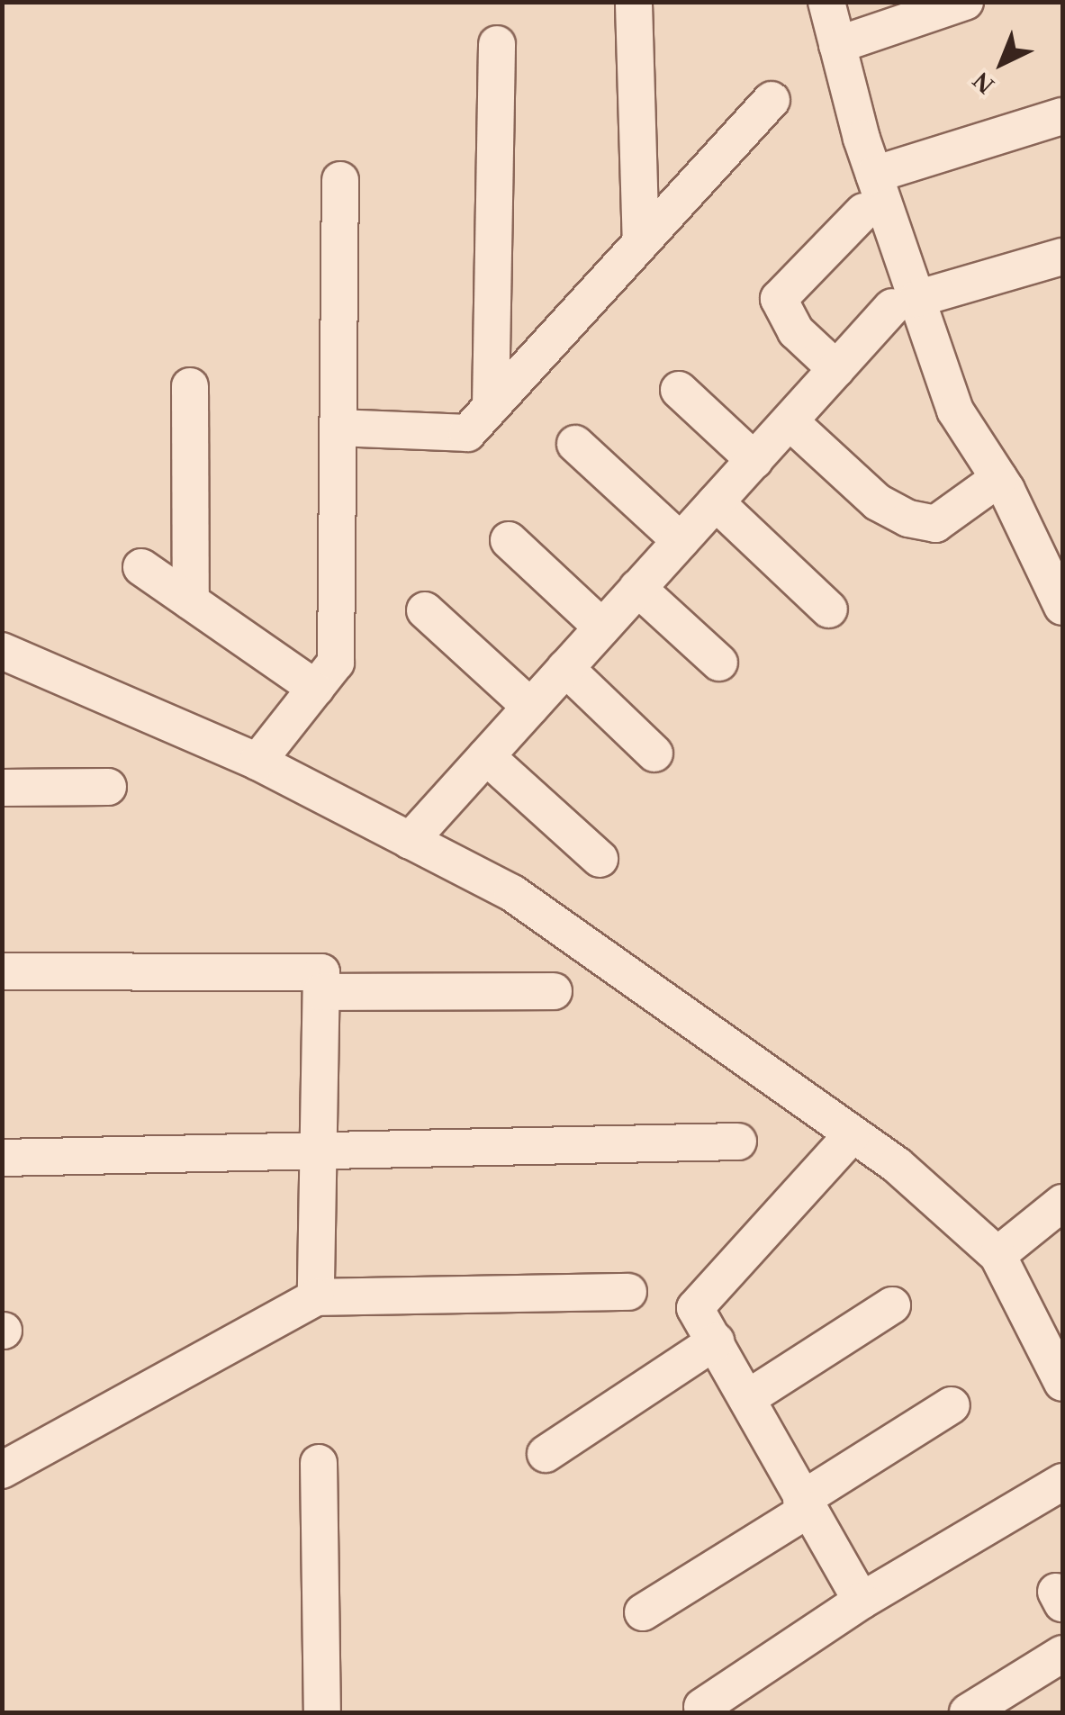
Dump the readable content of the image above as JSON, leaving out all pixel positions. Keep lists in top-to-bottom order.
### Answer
{
  "north": "bottom left"
}
